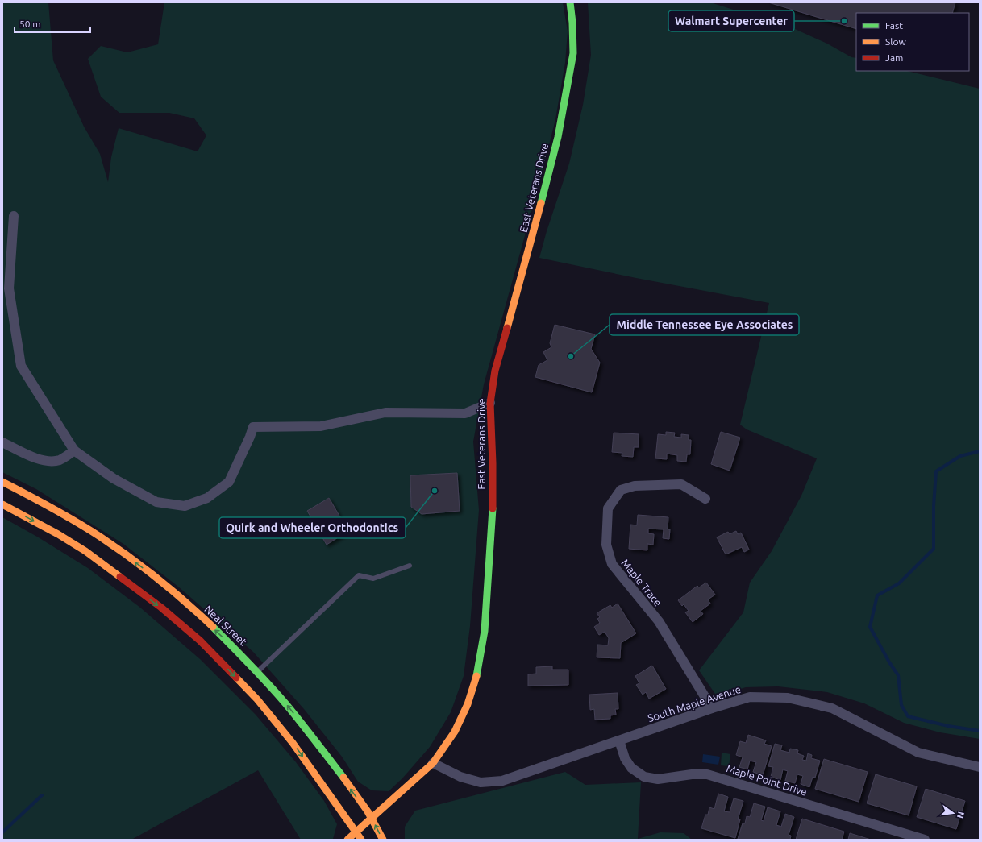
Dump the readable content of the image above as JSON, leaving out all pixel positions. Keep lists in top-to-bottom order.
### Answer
{
  "streets": {
    "main road": ["East Veterans Drive", "Neal Street"],
    "street": ["Maple Trace", "South Maple Avenue", "Maple Point Drive"]
  },
  "crossings": [
    ["East Veterans Drive", "Neal Street"],
    ["East Veterans Drive", "South Maple Avenue"],
    ["Maple Trace", "South Maple Avenue"],
    ["South Maple Avenue", "Maple Point Drive"]
  ],
  "places": ["Walmart Supercenter", "Middle Tennessee Eye Associates", "Quirk and Wheeler Orthodontics"],
  "legend": ["Fast", "Slow", "Jam"],
  "scale_bar": "50 m",
  "north": "right"
}
